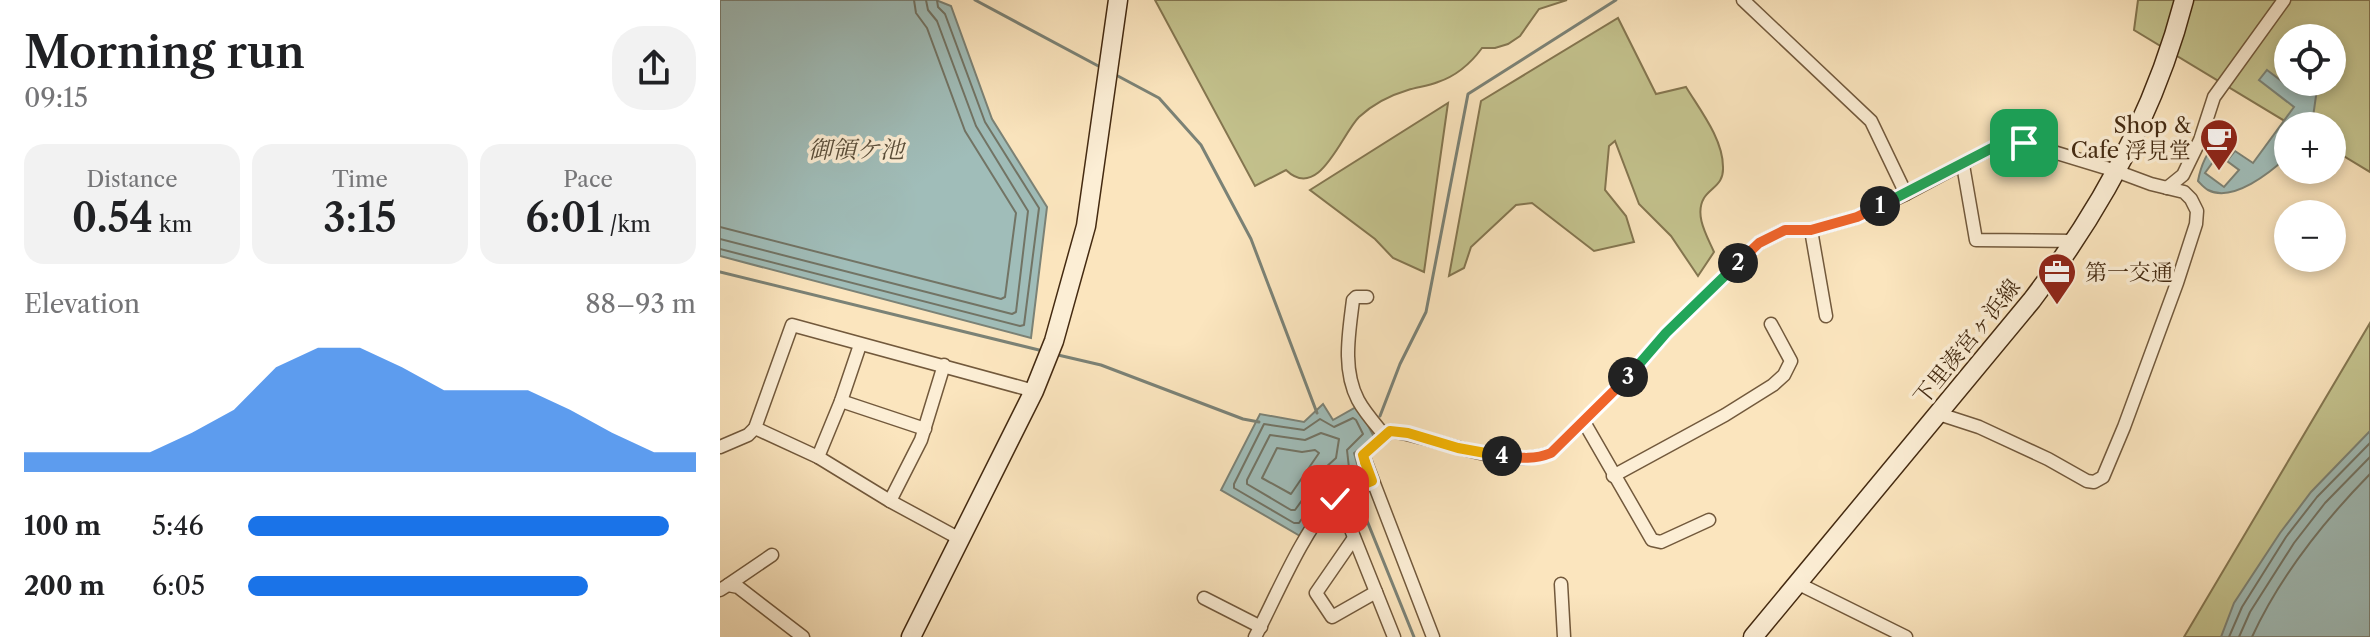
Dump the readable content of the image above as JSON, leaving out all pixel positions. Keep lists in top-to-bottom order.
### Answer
{
  "streets": {
    "main road": ["下里湊宮ヶ浜線"]
  },
  "water": ["御領ケ池"],
  "places": {
    "cafe": ["Shop & Cafe 浮見堂"],
    "office": ["第一交通"]
  },
  "page": {
    "heading": ["Morning run", "09:15"],
    "map_buttons": ["+", "−"],
    "stats": [
      ["Distance", "0.54 km"],
      ["Time", "3:15"],
      ["Pace", "6:01 /km"]
    ],
    "pins": [
      "1",
      "2",
      "3",
      "4"
    ],
    "chart": ["Elevation", "88–93 m"],
    "list": [
      {
        "name": "100 m",
        "note": "5:46"
      },
      {
        "name": "200 m",
        "note": "6:05"
      }
    ]
  }
}
